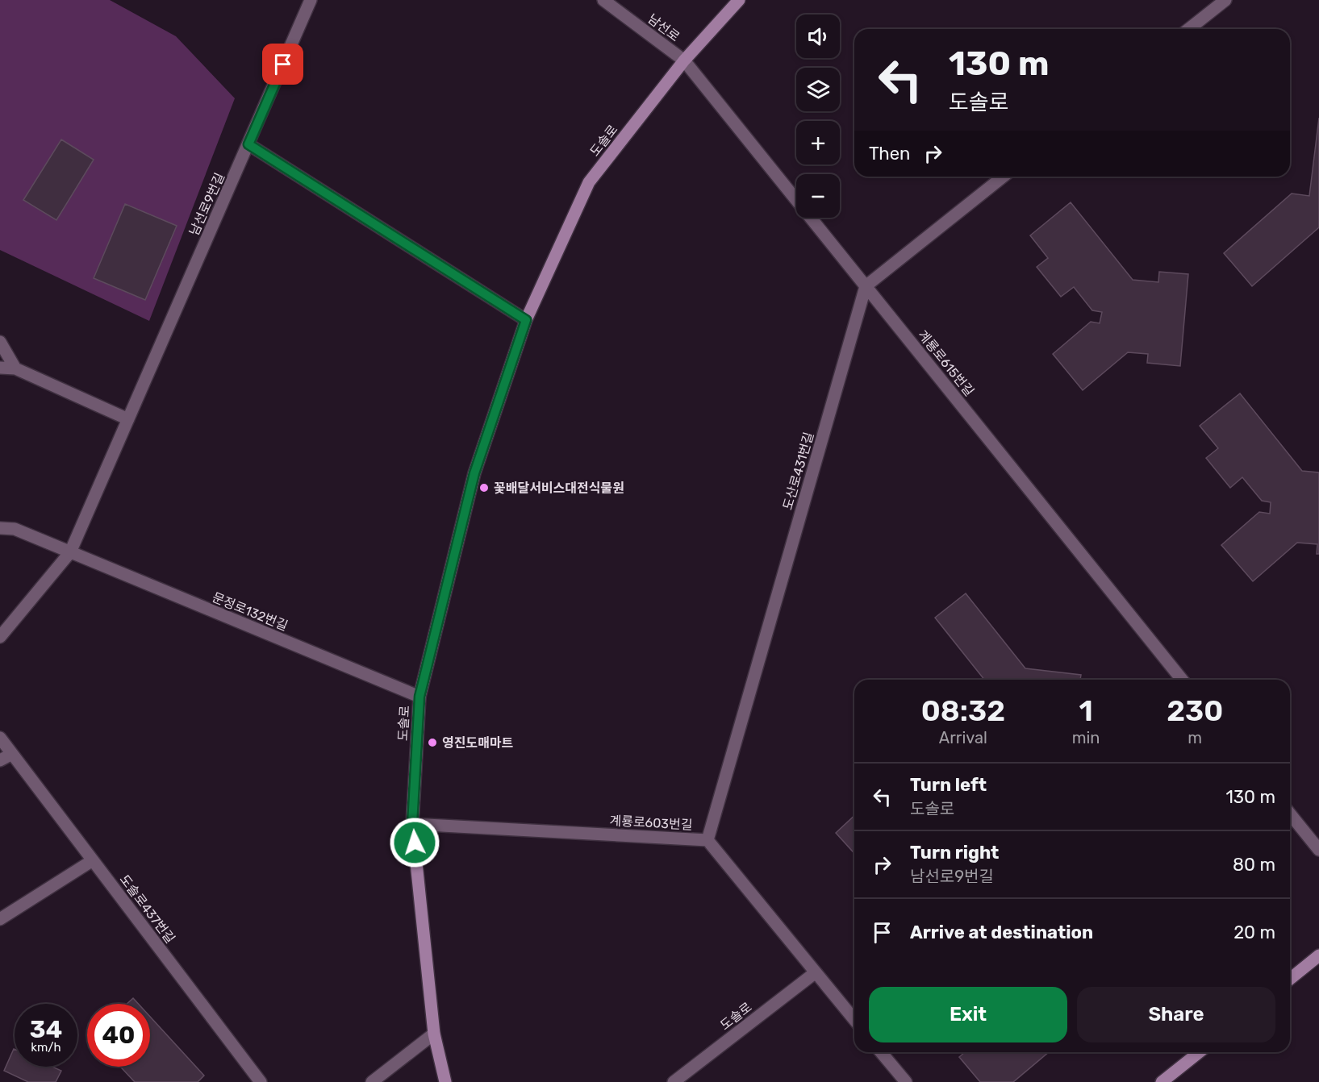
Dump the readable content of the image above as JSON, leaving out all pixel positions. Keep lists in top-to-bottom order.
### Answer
{
  "streets": {
    "street": [
      "남선로",
      "도솔로",
      "남선로9번길",
      "계룡로615번길",
      "도산로431번길",
      "문정로132번길",
      "계룡로603번길",
      "도솔로437번길"
    ]
  },
  "crossings": [
    ["남선로", "도솔로"],
    ["남선로", "계룡로615번길"],
    ["도솔로", "계룡로615번길"],
    ["도솔로", "문정로132번길"],
    ["도솔로", "계룡로603번길"],
    ["남선로9번길", "문정로132번길"],
    ["계룡로615번길", "도산로431번길"],
    ["도산로431번길", "계룡로603번길"]
  ],
  "places": ["꽃배달서비스대전식물원", "영진도매마트"],
  "page": {
    "map_buttons": ["+", "−"],
    "turn": ["130 m", "도솔로"],
    "then": "Then",
    "eta": [
      "08:32",
      "Arrival",
      "1",
      "min",
      "230",
      "m"
    ],
    "list": [
      {
        "name": "Turn left",
        "note": "도솔로",
        "value": "130 m"
      },
      {
        "name": "Turn right",
        "note": "남선로9번길",
        "value": "80 m"
      },
      {
        "name": "Arrive at destination",
        "value": "20 m"
      }
    ],
    "buttons": ["Exit", "Share"],
    "speed": "34 km/h",
    "limit": "40"
  }
}
